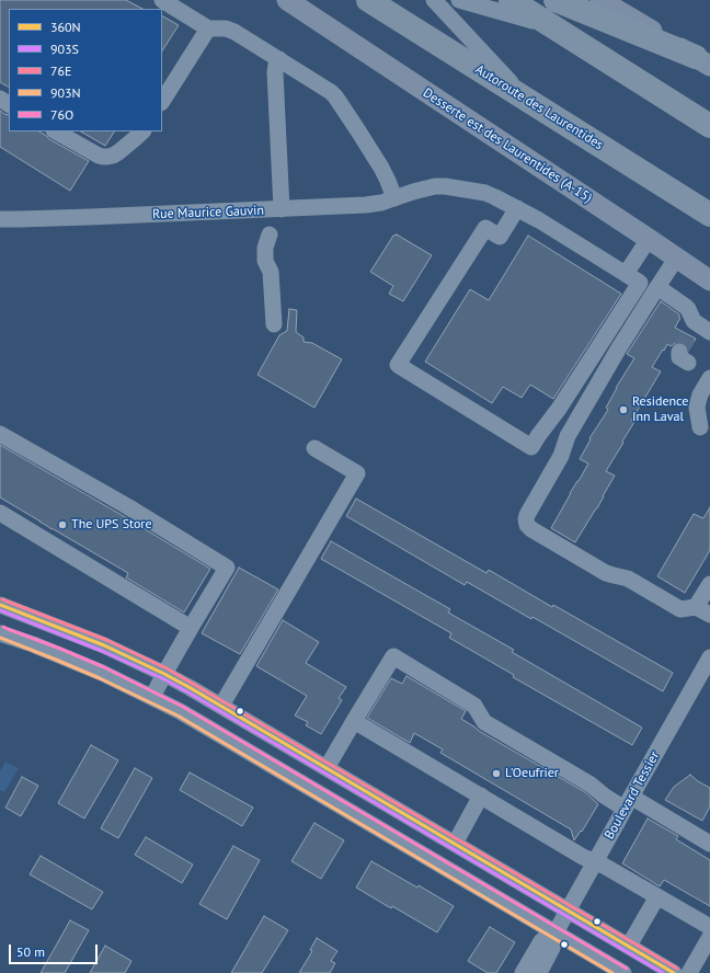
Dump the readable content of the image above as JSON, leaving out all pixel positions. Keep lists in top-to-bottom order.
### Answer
{
  "streets": {
    "highway": ["Autoroute des Laurentides"],
    "main road": ["Desserte est des Laurentides (A-15)"],
    "street": ["Rue Maurice Gauvin", "Boulevard Tessier"]
  },
  "places": ["Residence Inn Laval", "The UPS Store", "L'Oeufrier"],
  "lines": [
    "transit line 76E",
    "transit line 360N",
    "transit line 903S",
    "transit line 76O",
    "transit line 903N"
  ],
  "legend": [
    "360N",
    "903S",
    "76E",
    "903N",
    "76O"
  ],
  "scale_bar": "50 m"
}
